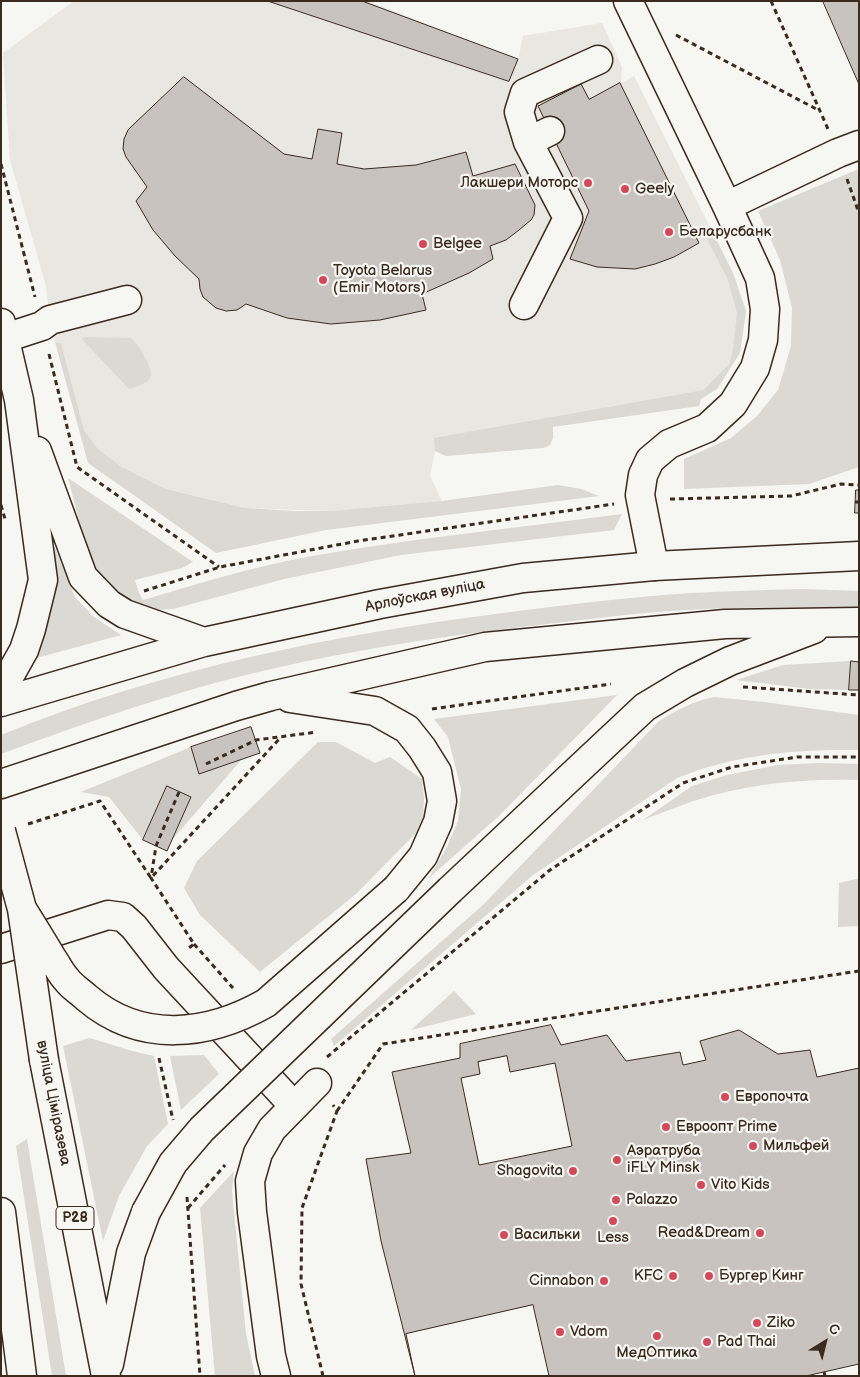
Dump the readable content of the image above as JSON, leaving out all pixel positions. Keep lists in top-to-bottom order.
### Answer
{
  "streets": {
    "main road": ["Арлоўская вуліца", "вуліца Ціміразева", "Р28"]
  },
  "places": [
    "Лакшери Моторс",
    "Geely",
    "Беларусбанк",
    "Belgee",
    "Toyota Belarus (Emir Motors)",
    "Европочта",
    "Евроопт Prime",
    "Мильфей",
    "Аэратруба iFLY Minsk",
    "Shagovita",
    "Vito Kids",
    "Palazzo",
    "Less",
    "Read&Dream",
    "Васильки",
    "KFC",
    "Бургер Кинг",
    "Cinnabon",
    "Ziko",
    "Vdom",
    "МедОптика",
    "Pad Thai"
  ],
  "north": "top right"
}
